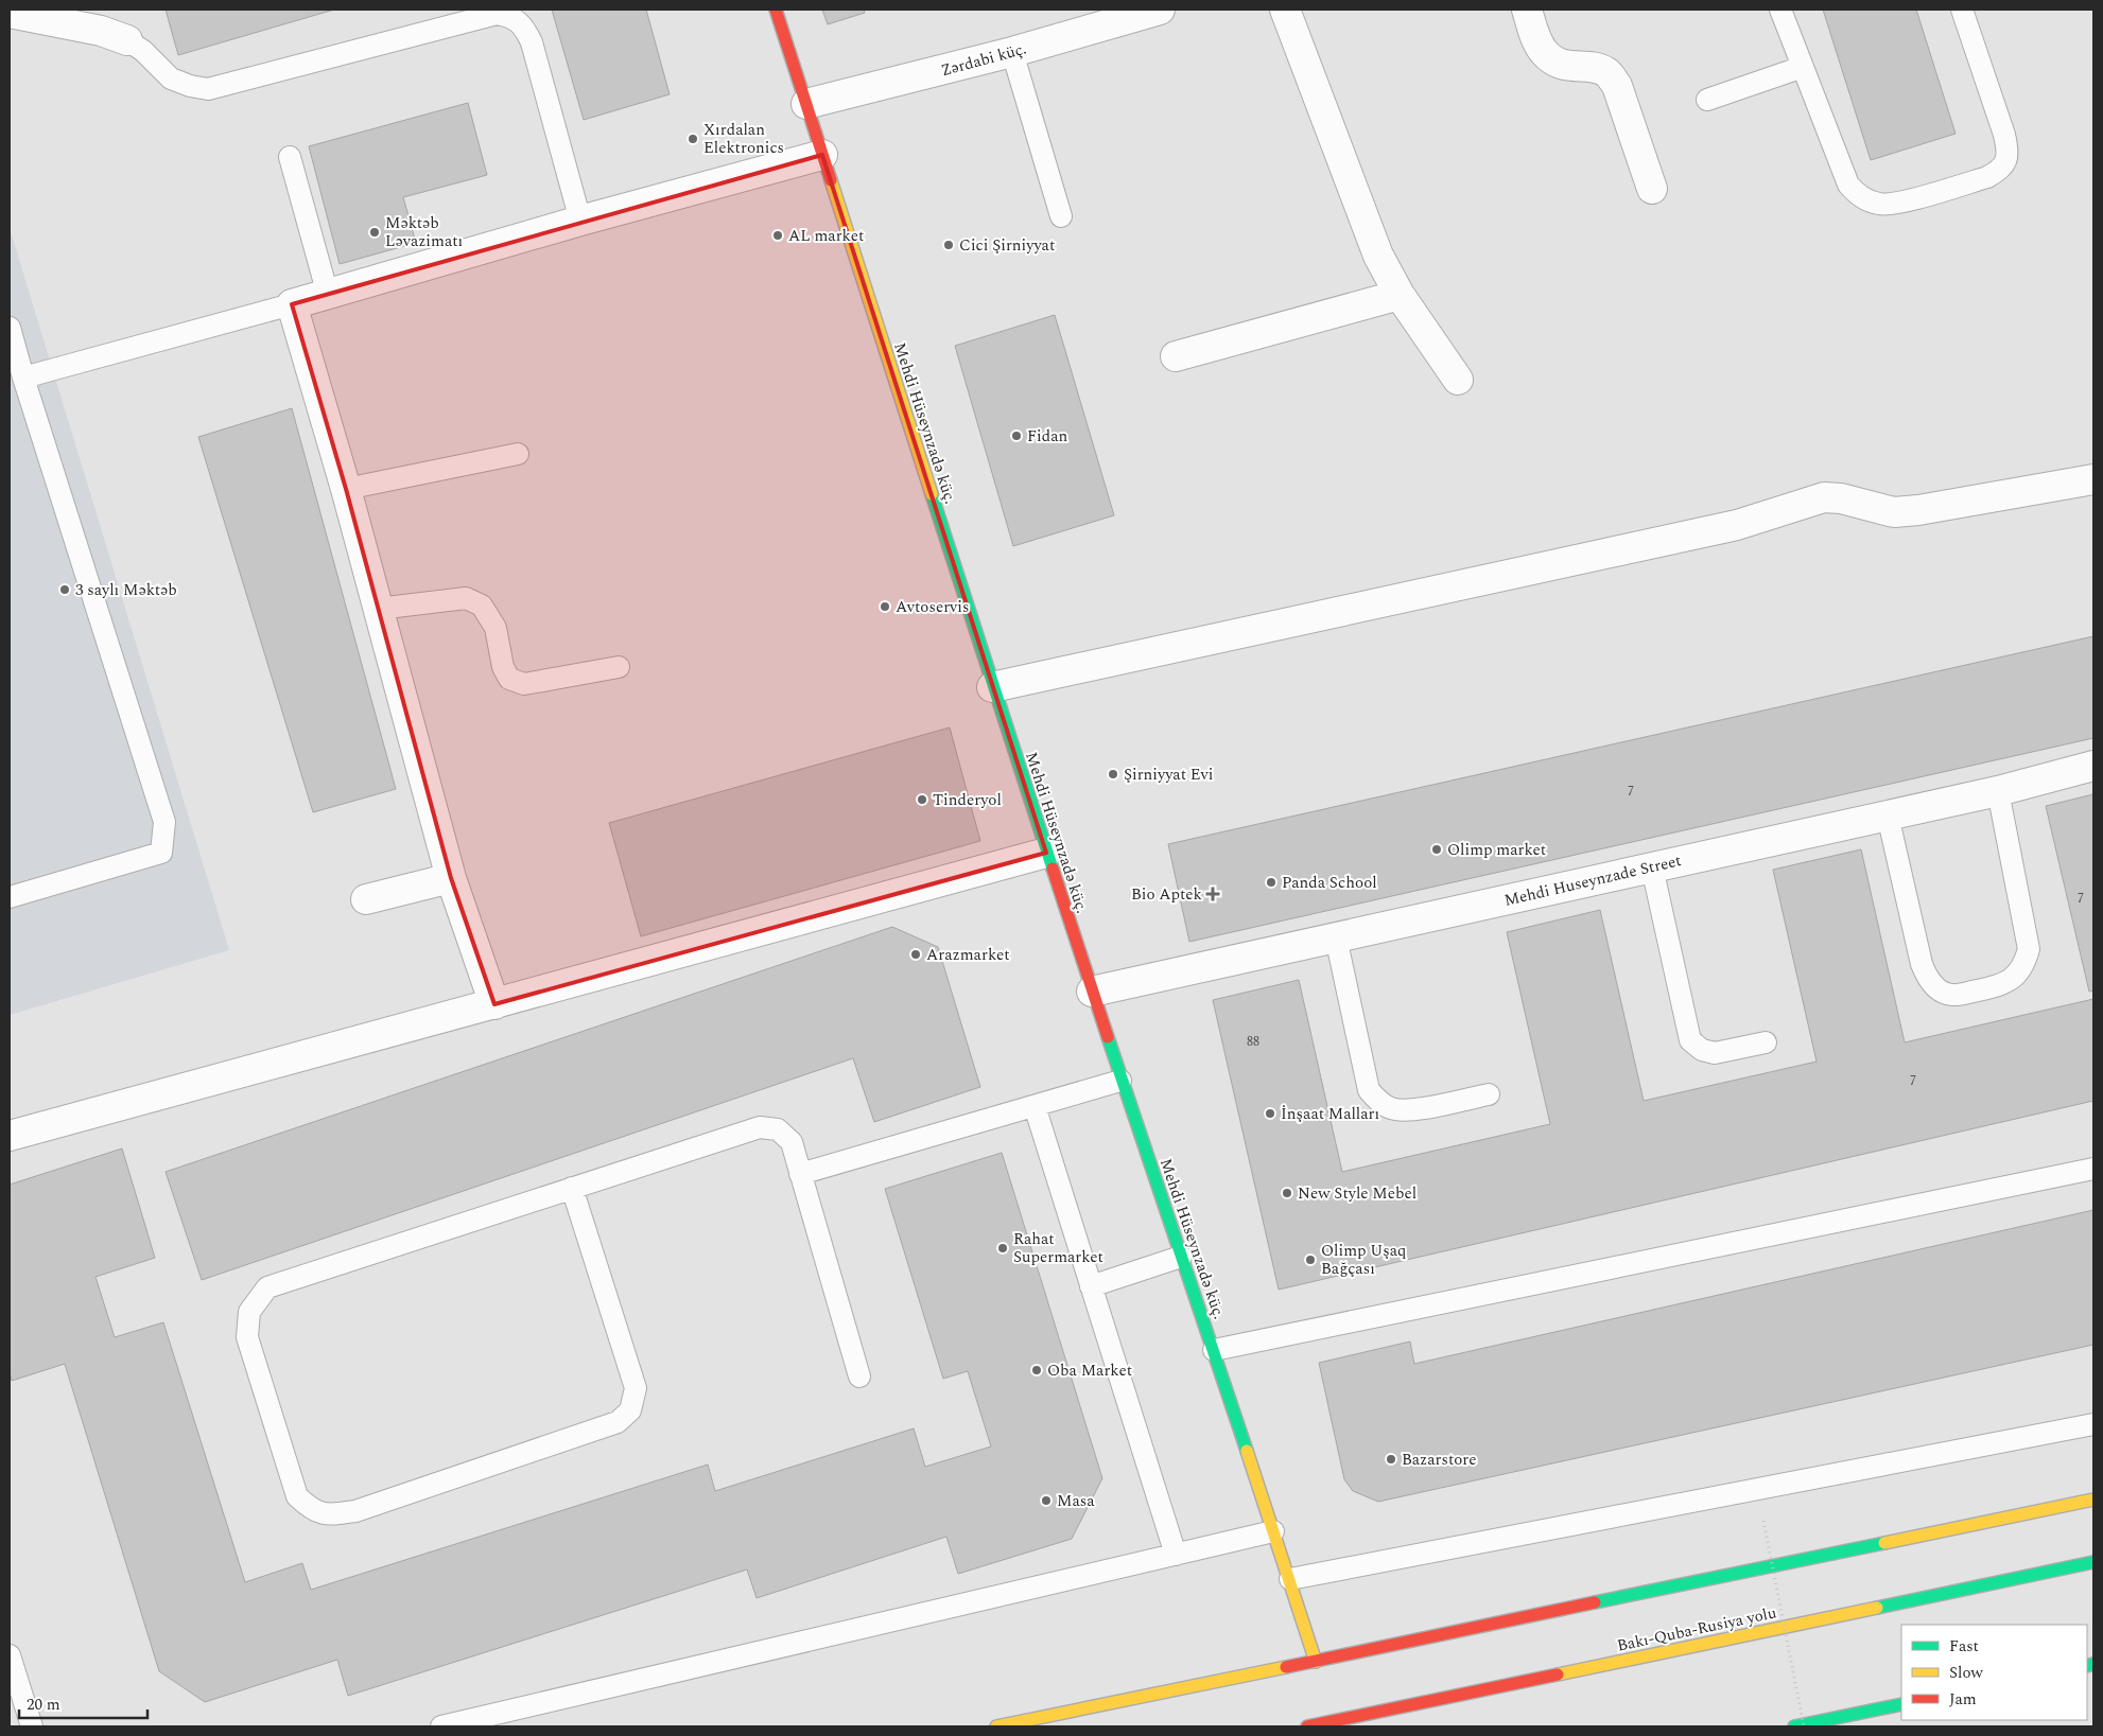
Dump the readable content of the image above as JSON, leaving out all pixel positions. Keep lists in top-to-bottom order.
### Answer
{
  "streets": {
    "main road": ["Mehdi Hüseynzadə küç.", "Bakı-Quba-Rusiya yolu"],
    "street": ["Zərdabi küç.", "Mehdi Huseynzadе Street"]
  },
  "crossings": [
    ["Zərdabi küç.", "Mehdi Hüseynzadə küç."],
    ["Mehdi Hüseynzadə küç.", "Mehdi Huseynzadе Street"]
  ],
  "places": {
    "other": [
      "Xırdalan Elektronics",
      "Məktəb Ləvazimatı",
      "AL market",
      "Cici Şirniyyat",
      "Fidan",
      "3 saylı Məktəb",
      "Avtoservis",
      "Şirniyyat Evi",
      "Tinderyol",
      "Olimp market",
      "Panda School",
      "Arazmarket",
      "İnşaat Malları",
      "New Style Mebel",
      "Rahat Supermarket",
      "Olimp Uşaq Bağçası",
      "Oba Market",
      "Bazarstore",
      "Masa"
    ],
    "health": ["Bio Aptek"]
  },
  "house_numbers": [
    "7",
    "7",
    "88",
    "7"
  ],
  "legend": ["Fast", "Slow", "Jam"],
  "scale_bar": "20 m"
}
